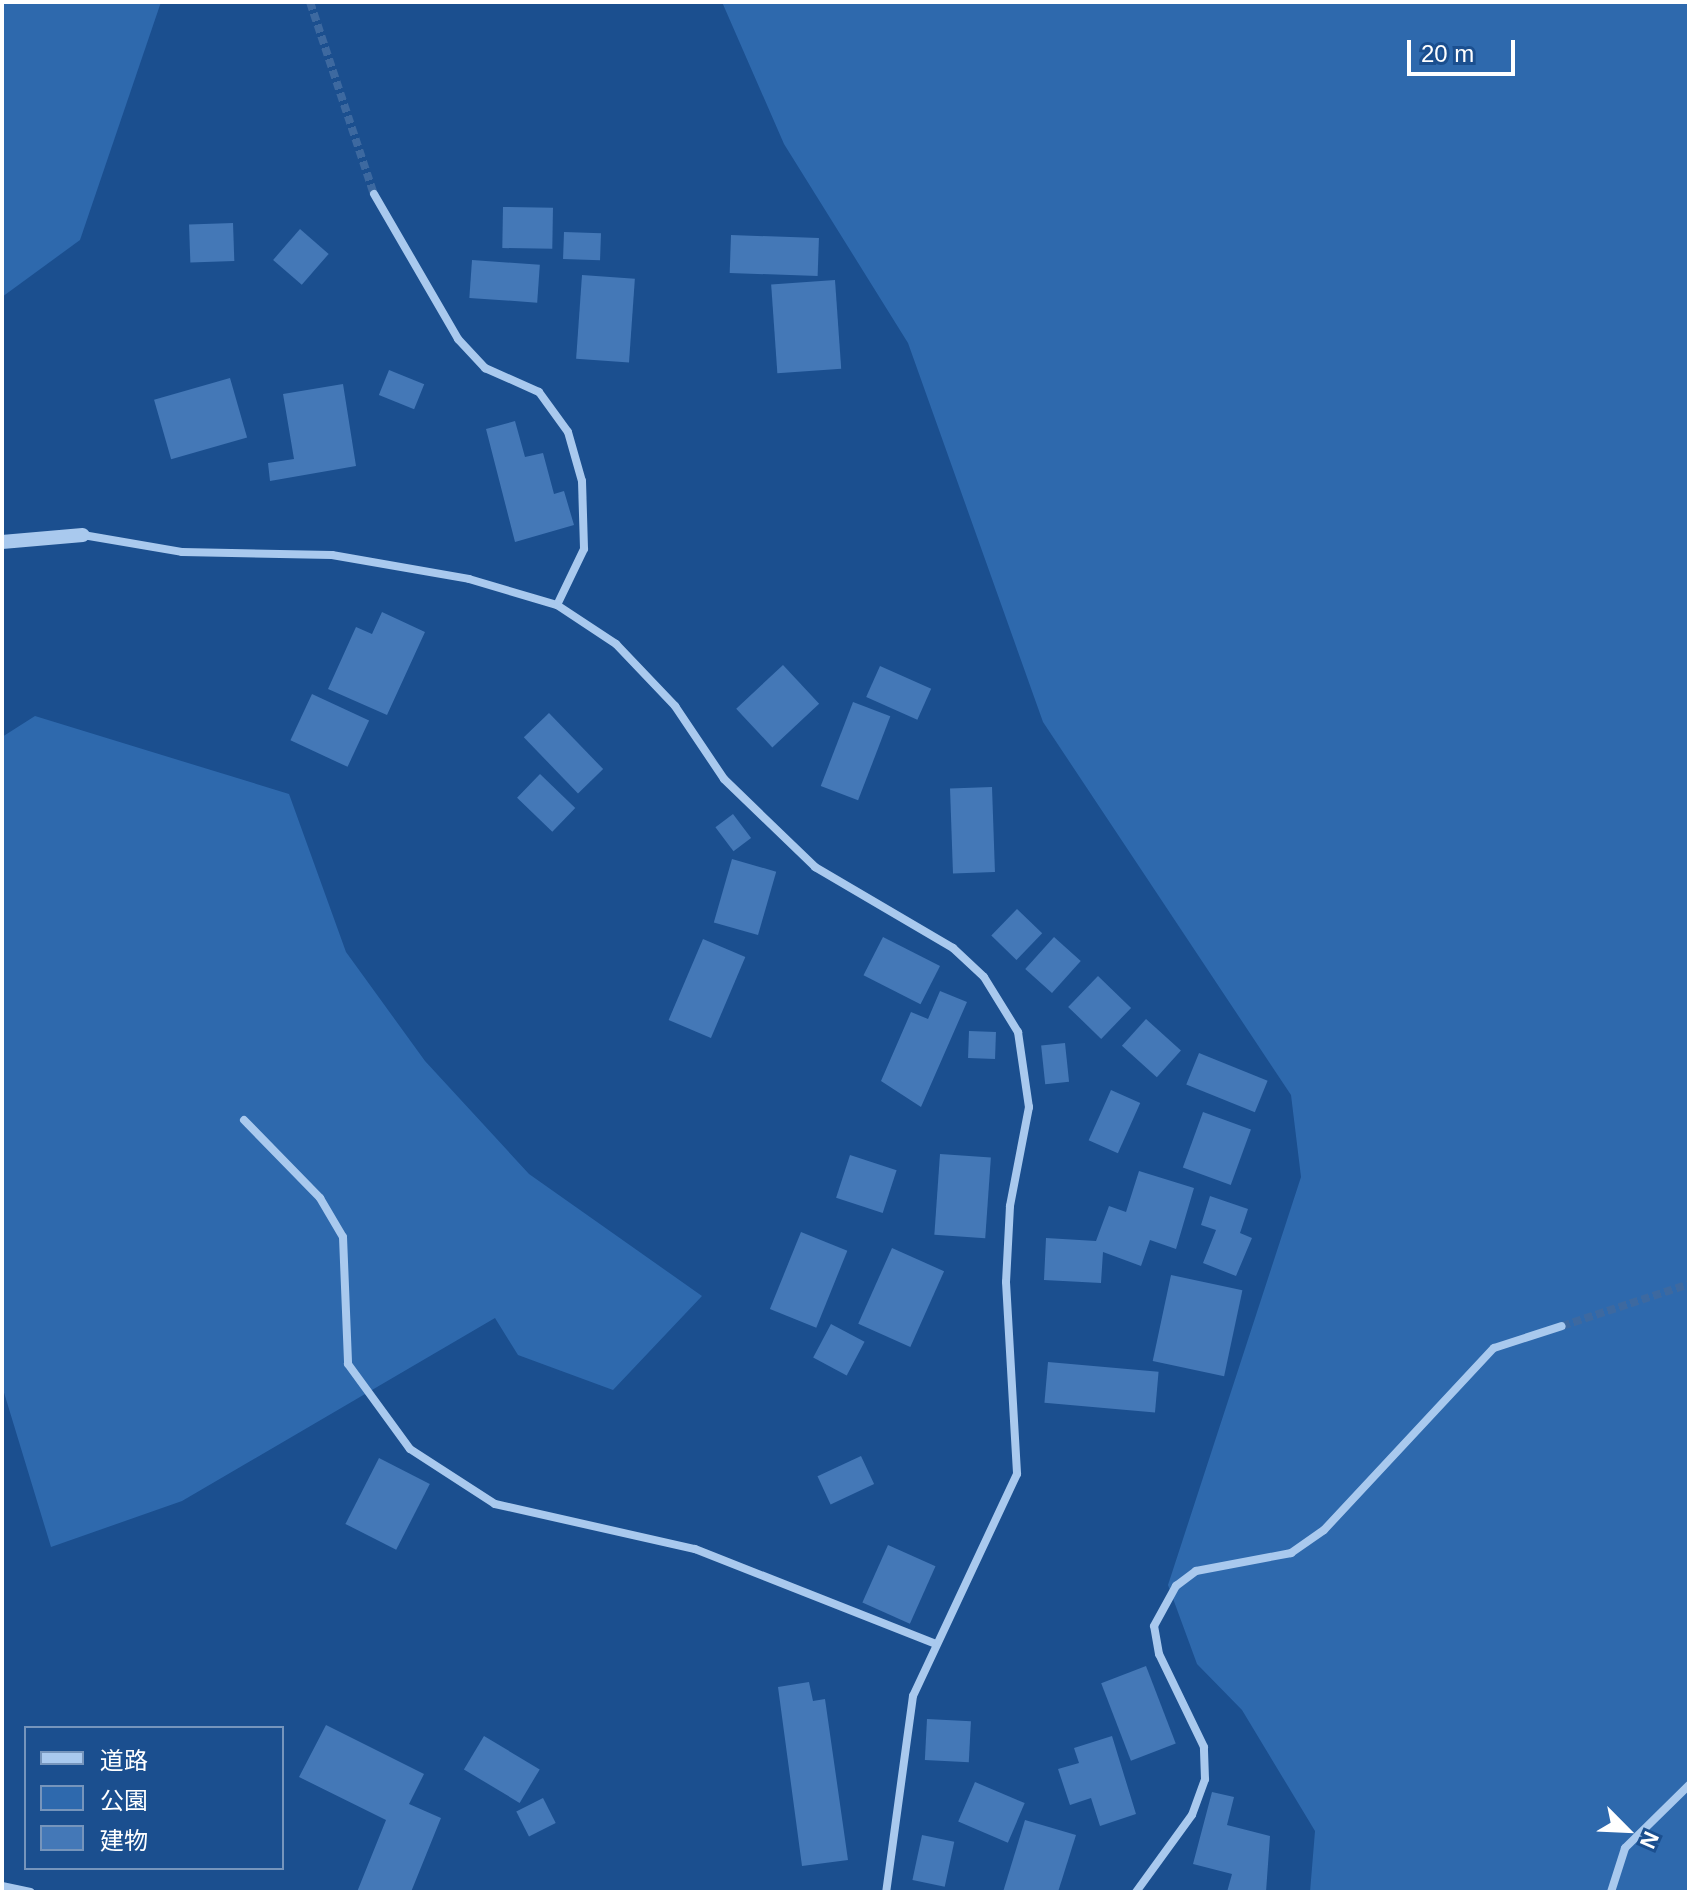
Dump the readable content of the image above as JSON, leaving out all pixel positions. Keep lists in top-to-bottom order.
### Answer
{
  "legend": ["道路", "公園", "建物"],
  "scale_bar": "20 m",
  "north": "bottom right"
}
